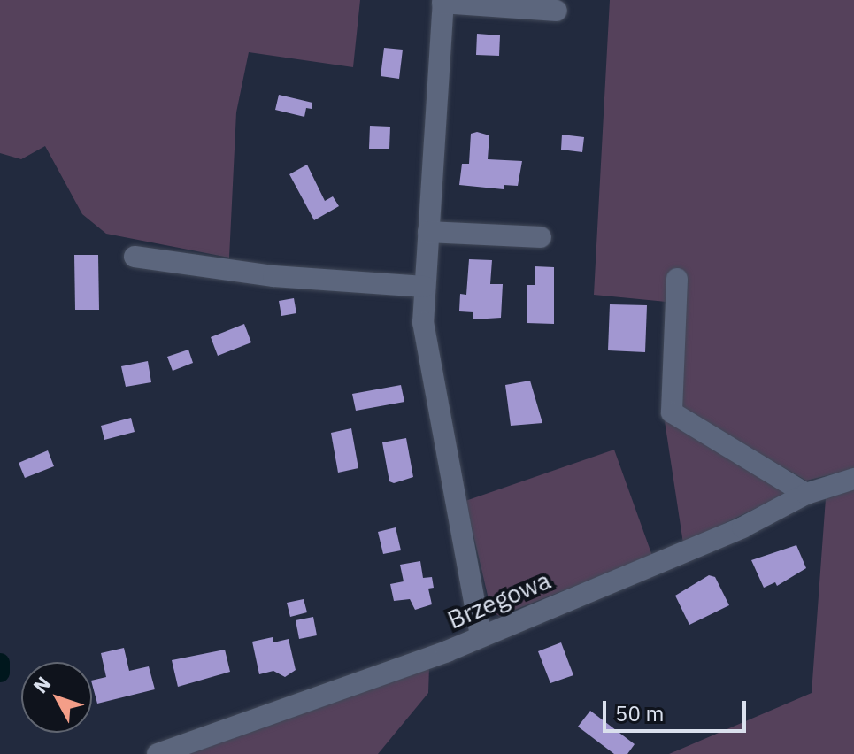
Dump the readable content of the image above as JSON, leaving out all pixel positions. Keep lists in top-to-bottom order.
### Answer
{
  "streets": {
    "street": ["Brzegowa"]
  },
  "scale_bar": "50 m",
  "north": "top left"
}
